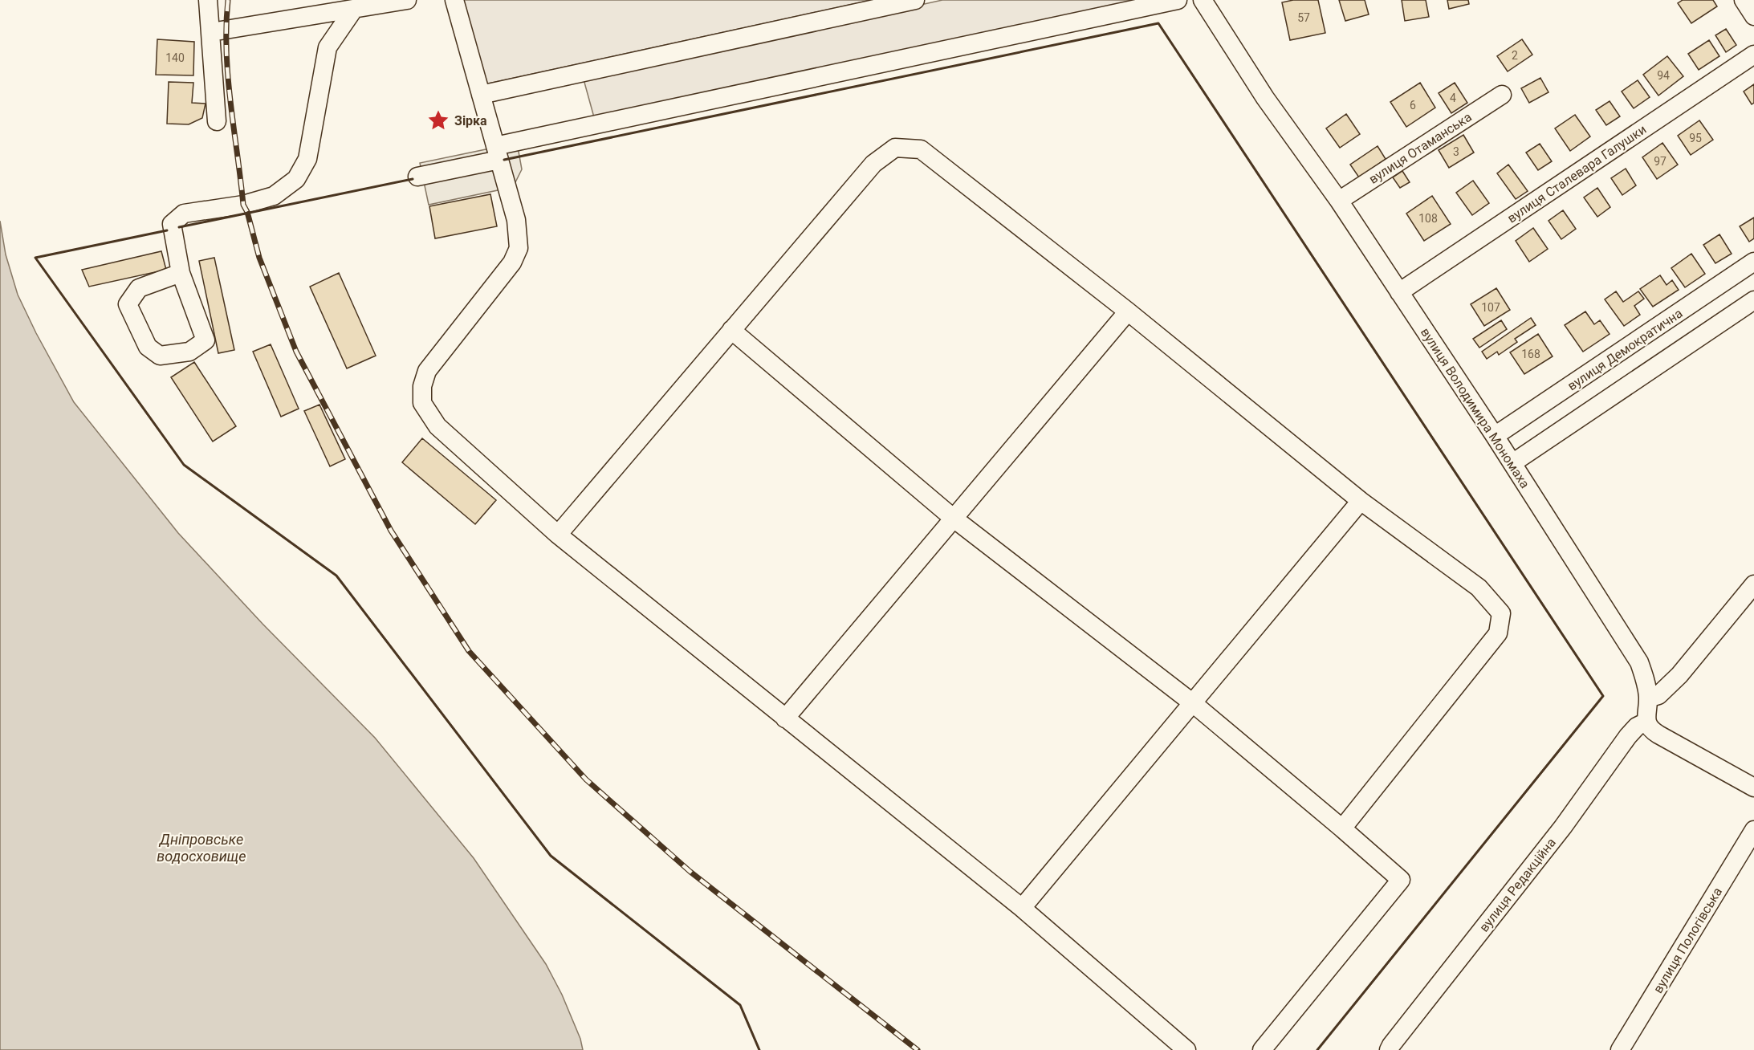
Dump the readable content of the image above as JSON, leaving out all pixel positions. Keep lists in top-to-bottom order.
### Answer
{
  "streets": {
    "street": [
      "вулиця Отаманська",
      "вулиця Сталевара Галушки",
      "вулиця Демократична",
      "вулиця Володимира Мономаха",
      "вулиця Редакційна",
      "вулиця Пологівська"
    ]
  },
  "crossings": [
    ["вулиця Отаманська", "вулиця Володимира Мономаха"],
    ["вулиця Сталевара Галушки", "вулиця Володимира Мономаха"],
    ["вулиця Демократична", "вулиця Володимира Мономаха"],
    ["вулиця Володимира Мономаха", "вулиця Редакційна"]
  ],
  "water": ["Дніпровське водосховище"],
  "places": {
    "place": ["Зірка"]
  },
  "house_numbers": [
    "57",
    "2",
    "140",
    "94",
    "4",
    "6",
    "95",
    "3",
    "97",
    "108",
    "107",
    "168"
  ]
}
